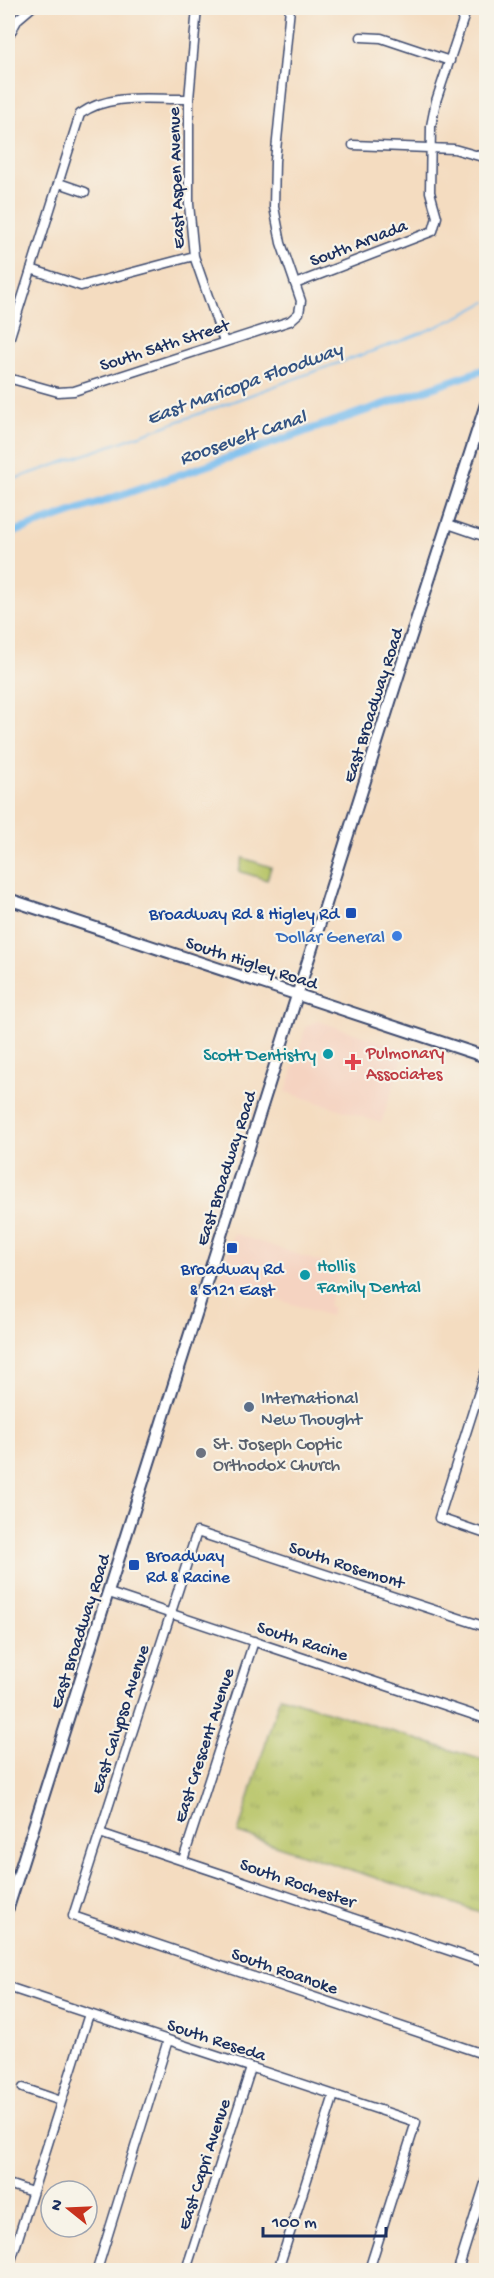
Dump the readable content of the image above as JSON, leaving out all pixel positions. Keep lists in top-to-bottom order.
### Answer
{
  "streets": {
    "main road": ["East Broadway Road", "South Higley Road"],
    "street": [
      "East Aspen Avenue",
      "South Arvada",
      "South 54th Street",
      "South Rosemont",
      "South Racine",
      "East Calypso Avenue",
      "East Crescent Avenue",
      "South Rochester",
      "South Roanoke",
      "South Reseda",
      "East Capri Avenue"
    ]
  },
  "crossings": [
    ["East Aspen Avenue", "South 54th Street"],
    ["South Arvada", "South 54th Street"],
    ["East Broadway Road", "South Higley Road"],
    ["East Broadway Road", "South Racine"],
    ["South Rosemont", "East Calypso Avenue"],
    ["South Racine", "East Calypso Avenue"],
    ["South Racine", "East Crescent Avenue"],
    ["East Calypso Avenue", "South Rochester"],
    ["East Calypso Avenue", "South Roanoke"],
    ["East Crescent Avenue", "South Rochester"],
    ["South Reseda", "East Capri Avenue"]
  ],
  "water": ["East Maricopa Floodway", "Roosevelt Canal"],
  "places": {
    "transit": ["Broadway Rd & Higley Rd", "Broadway Rd & 5121 East", "Broadway Rd & Racine"],
    "other": [
      "Dollar General",
      "Scott Dentistry",
      "Hollis Family Dental",
      "International New Thought",
      "St. Joseph Coptic Orthodox Church"
    ],
    "health": ["Pulmonary Associates"]
  },
  "scale_bar": "100 m",
  "north": "left"
}
